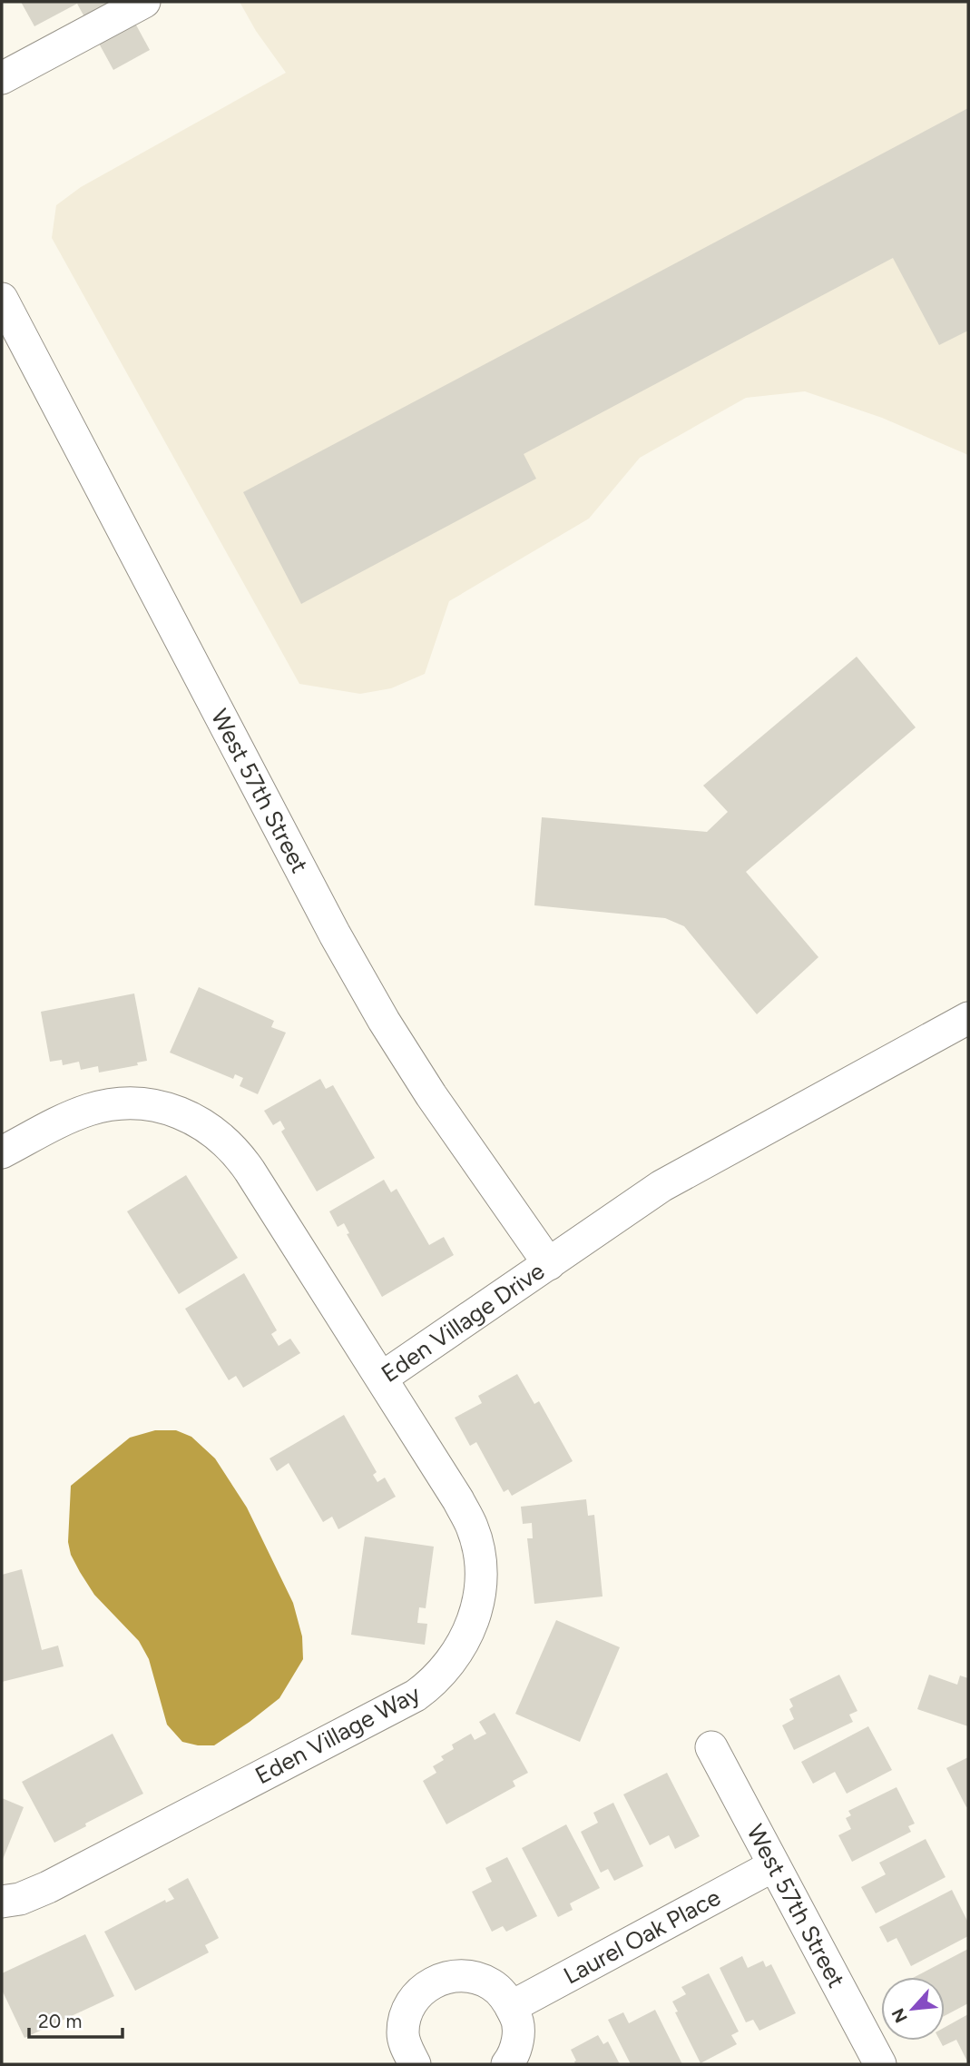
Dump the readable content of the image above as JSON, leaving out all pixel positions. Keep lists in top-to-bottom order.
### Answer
{
  "streets": {
    "street": [
      "West 57th Street",
      "Eden Village Drive",
      "Eden Village Way",
      "Laurel Oak Place"
    ]
  },
  "crossings": [
    ["West 57th Street", "Eden Village Drive"],
    ["West 57th Street", "Laurel Oak Place"],
    ["Eden Village Drive", "Eden Village Way"]
  ],
  "scale_bar": "20 m",
  "north": "bottom left"
}
